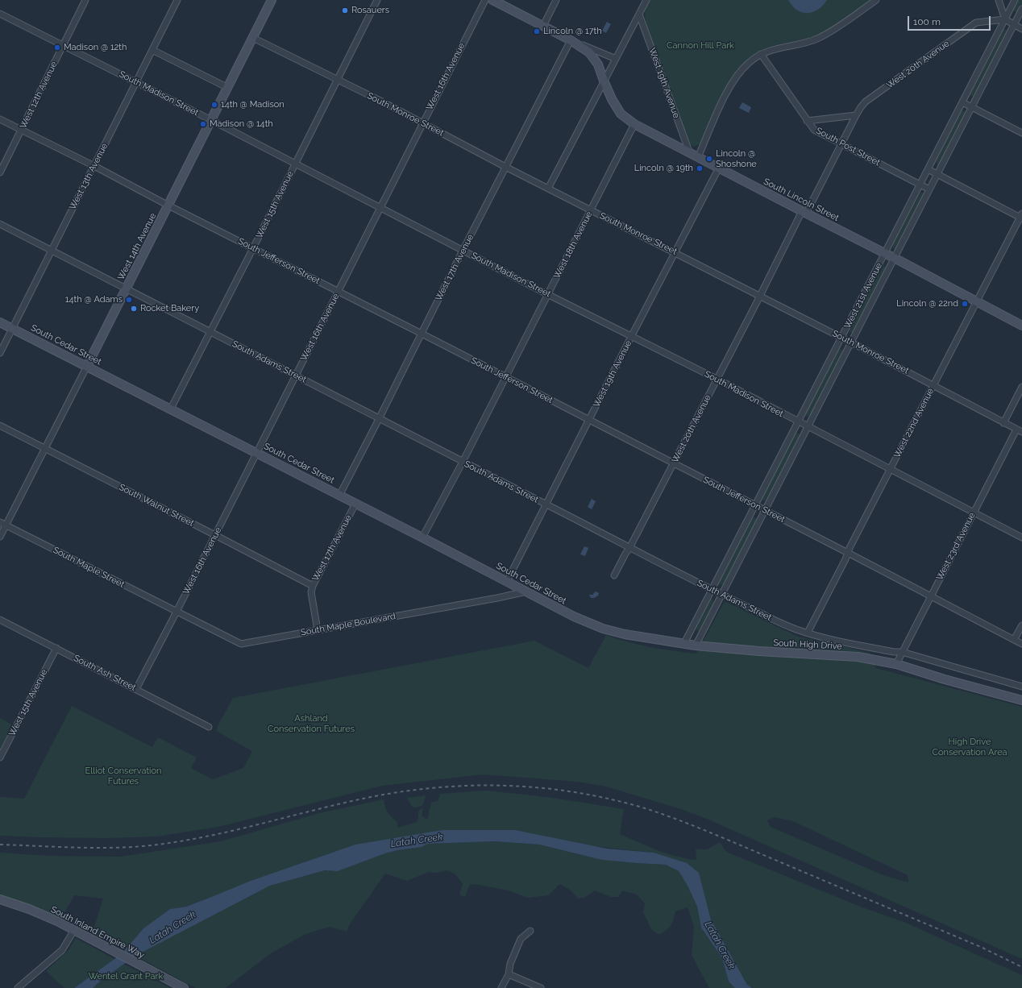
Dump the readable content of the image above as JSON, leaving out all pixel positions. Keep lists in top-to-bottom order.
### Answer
{
  "streets": {
    "street": [
      "West 20th Avenue",
      "West 16th Avenue",
      "West 19th Avenue",
      "South Madison Street",
      "West 12th Avenue",
      "South Monroe Street",
      "South Post Street",
      "West 13th Avenue",
      "South Lincoln Street",
      "West 15th Avenue",
      "West 18th Avenue",
      "West 14th Avenue",
      "South Jefferson Street",
      "West 17th Avenue",
      "West 21st Avenue",
      "South Cedar Street",
      "South Adams Street",
      "West 22nd Avenue",
      "South Walnut Street",
      "West 23rd Avenue",
      "South Maple Street",
      "South Maple Boulevard",
      "South High Drive",
      "South Ash Street",
      "South Inland Empire Way"
    ]
  },
  "crossings": [
    ["West 20th Avenue", "South Madison Street"],
    ["West 20th Avenue", "South Monroe Street"],
    ["West 20th Avenue", "South Post Street"],
    ["West 20th Avenue", "South Lincoln Street"],
    ["West 20th Avenue", "South Jefferson Street"],
    ["West 20th Avenue", "West 21st Avenue"],
    ["West 20th Avenue", "South Adams Street"],
    ["West 16th Avenue", "South Madison Street"],
    ["West 16th Avenue", "South Monroe Street"],
    ["West 16th Avenue", "South Jefferson Street"],
    ["West 16th Avenue", "South Cedar Street"],
    ["West 16th Avenue", "South Adams Street"],
    ["West 16th Avenue", "South Walnut Street"],
    ["West 16th Avenue", "South Maple Street"],
    ["West 16th Avenue", "South Maple Boulevard"],
    ["West 16th Avenue", "South Ash Street"],
    ["West 19th Avenue", "South Madison Street"],
    ["West 19th Avenue", "South Monroe Street"],
    ["West 19th Avenue", "South Lincoln Street"],
    ["West 19th Avenue", "South Jefferson Street"],
    ["West 19th Avenue", "South Cedar Street"],
    ["West 19th Avenue", "South Adams Street"],
    ["South Madison Street", "West 12th Avenue"],
    ["South Madison Street", "West 13th Avenue"],
    ["South Madison Street", "West 15th Avenue"],
    ["South Madison Street", "West 18th Avenue"],
    ["South Madison Street", "West 14th Avenue"],
    ["South Madison Street", "West 17th Avenue"],
    ["South Madison Street", "West 21st Avenue"],
    ["South Madison Street", "West 22nd Avenue"],
    ["South Madison Street", "West 23rd Avenue"],
    ["West 12th Avenue", "South Jefferson Street"],
    ["South Monroe Street", "West 15th Avenue"],
    ["South Monroe Street", "West 18th Avenue"],
    ["South Monroe Street", "West 14th Avenue"],
    ["South Monroe Street", "West 17th Avenue"],
    ["South Monroe Street", "West 21st Avenue"],
    ["South Monroe Street", "West 22nd Avenue"],
    ["South Monroe Street", "West 23rd Avenue"],
    ["South Post Street", "West 21st Avenue"],
    ["West 13th Avenue", "South Jefferson Street"],
    ["West 13th Avenue", "South Cedar Street"],
    ["West 13th Avenue", "South Adams Street"],
    ["South Lincoln Street", "West 18th Avenue"],
    ["South Lincoln Street", "West 17th Avenue"],
    ["South Lincoln Street", "West 21st Avenue"],
    ["South Lincoln Street", "West 22nd Avenue"],
    ["West 15th Avenue", "South Jefferson Street"],
    ["West 15th Avenue", "South Cedar Street"],
    ["West 15th Avenue", "South Adams Street"],
    ["West 15th Avenue", "South Ash Street"],
    ["West 18th Avenue", "South Jefferson Street"],
    ["West 18th Avenue", "South Cedar Street"],
    ["West 18th Avenue", "South Adams Street"],
    ["West 14th Avenue", "South Jefferson Street"],
    ["West 14th Avenue", "South Cedar Street"],
    ["West 14th Avenue", "South Adams Street"],
    ["West 14th Avenue", "South Walnut Street"],
    ["West 14th Avenue", "South Maple Street"],
    ["South Jefferson Street", "West 17th Avenue"],
    ["South Jefferson Street", "West 21st Avenue"],
    ["South Jefferson Street", "West 22nd Avenue"],
    ["South Jefferson Street", "West 23rd Avenue"],
    ["West 17th Avenue", "South Cedar Street"],
    ["West 17th Avenue", "South Adams Street"],
    ["West 17th Avenue", "South Walnut Street"],
    ["West 17th Avenue", "South Maple Boulevard"],
    ["West 21st Avenue", "South Adams Street"],
    ["West 21st Avenue", "South High Drive"],
    ["South Cedar Street", "South Maple Boulevard"],
    ["South Cedar Street", "South High Drive"],
    ["South Adams Street", "West 22nd Avenue"],
    ["South Adams Street", "West 23rd Avenue"],
    ["West 23rd Avenue", "South High Drive"],
    ["South Maple Street", "South Maple Boulevard"]
  ],
  "water": ["Latah Creek"],
  "parks": [
    "Cannon Hill Park",
    "Ashland Conservation Futures",
    "High Drive Conservation Area",
    "Elliot Conservation Futures",
    "Wentel Grant Park"
  ],
  "places": [
    "Rosauers",
    "Lincoln @ 17th",
    "Madison @ 12th",
    "14th @ Madison",
    "Madison @ 14th",
    "Lincoln @ Shoshone",
    "Lincoln @ 19th",
    "14th @ Adams",
    "Lincoln @ 22nd",
    "Rocket Bakery"
  ],
  "scale_bar": "100 m"
}
